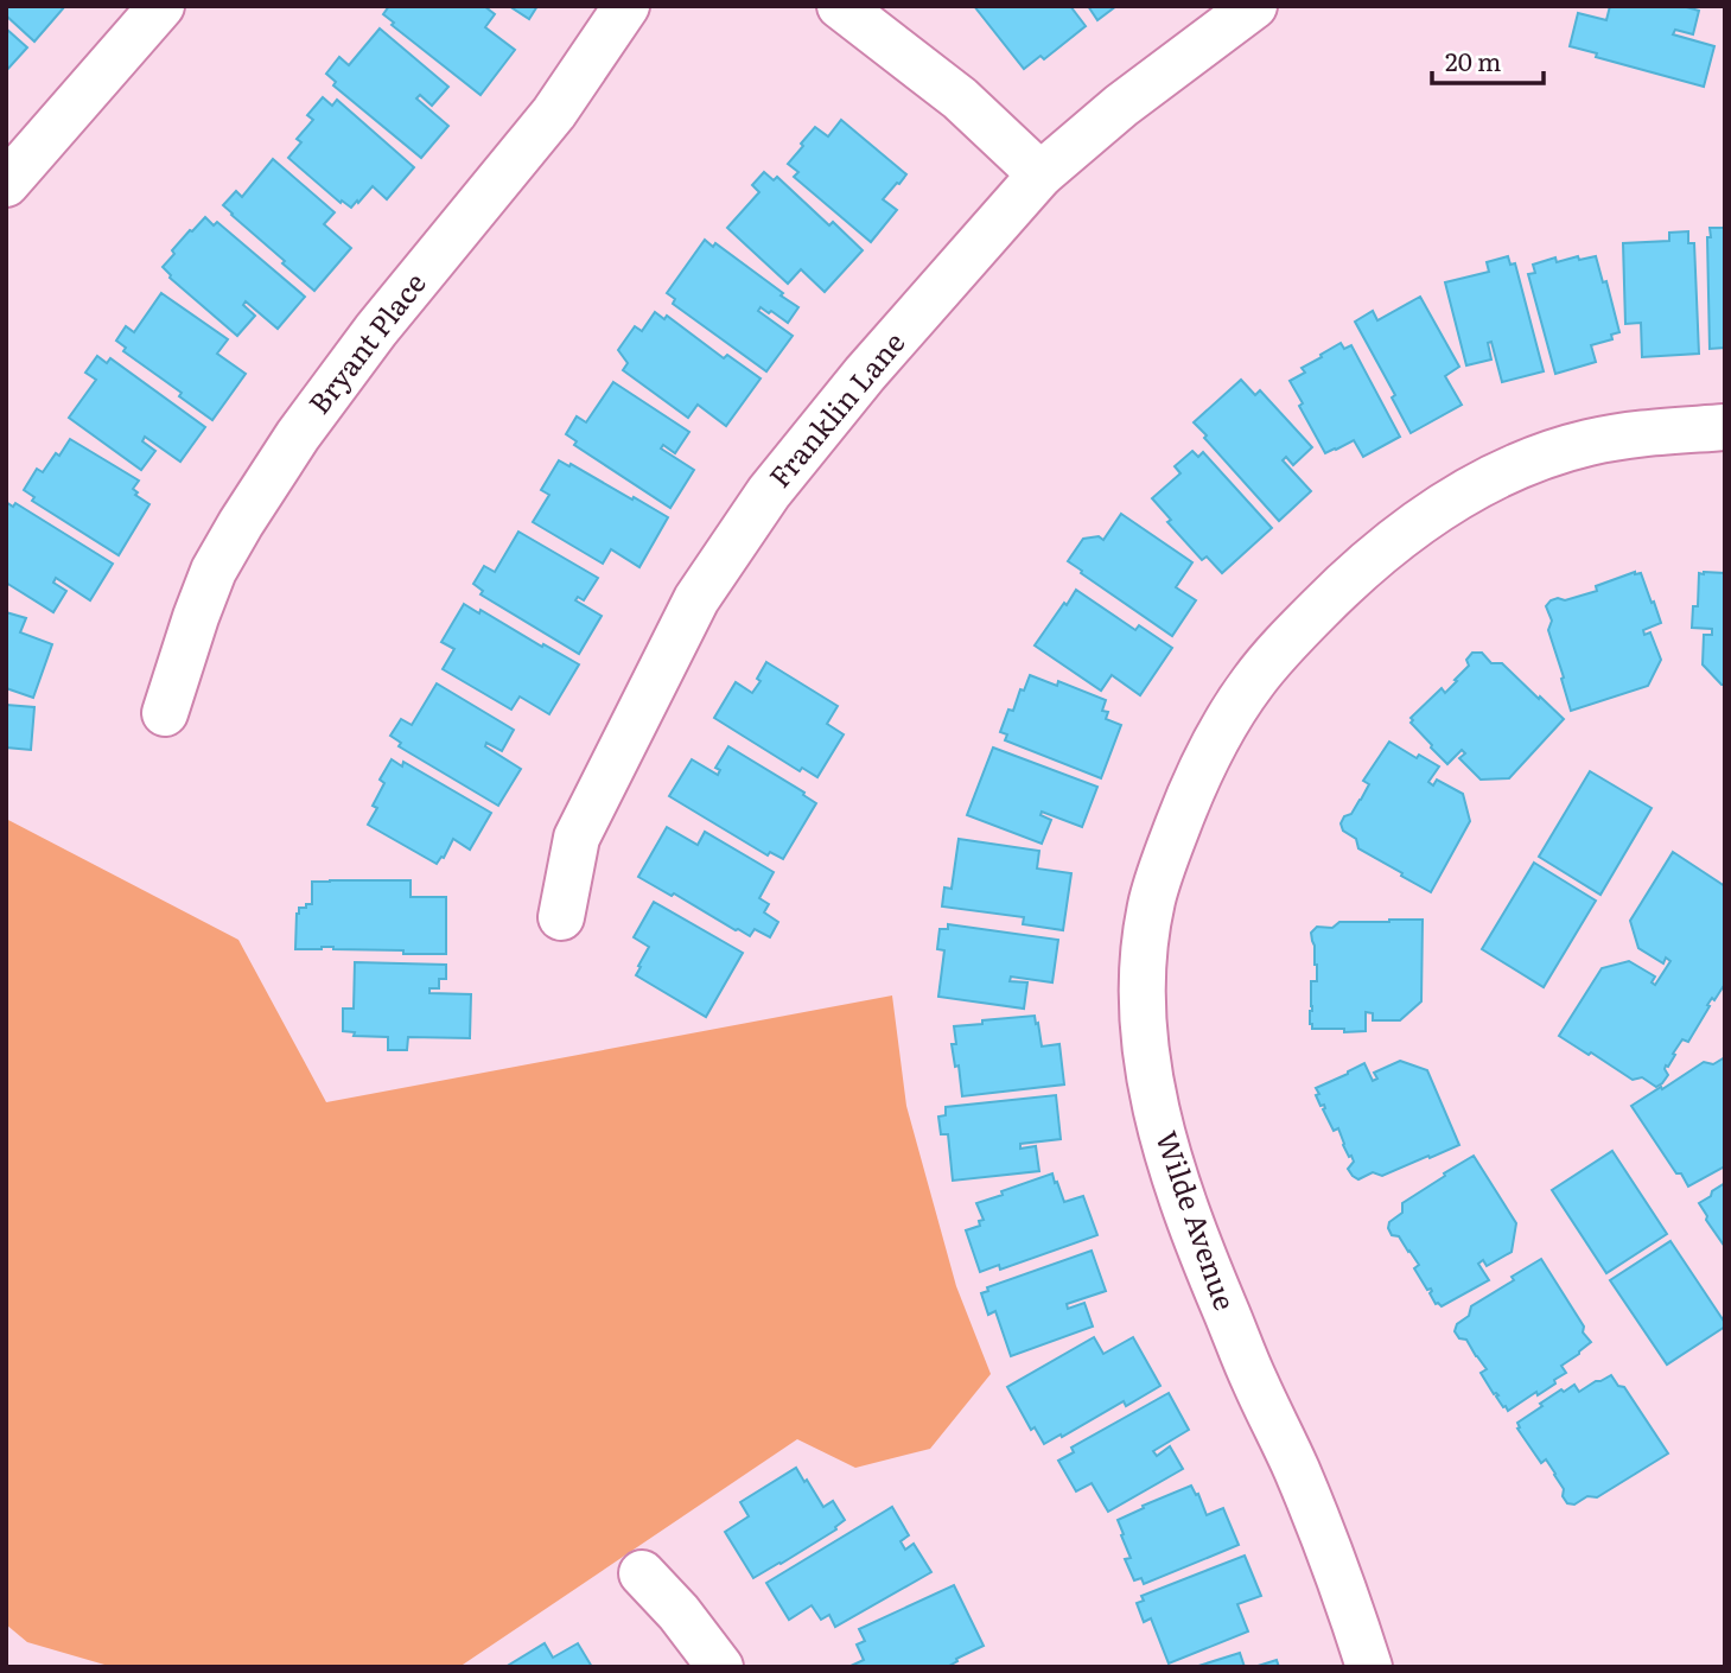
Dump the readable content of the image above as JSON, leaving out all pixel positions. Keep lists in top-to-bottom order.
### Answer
{
  "streets": {
    "street": ["Bryant Place", "Franklin Lane", "Wilde Avenue"]
  },
  "scale_bar": "20 m"
}
